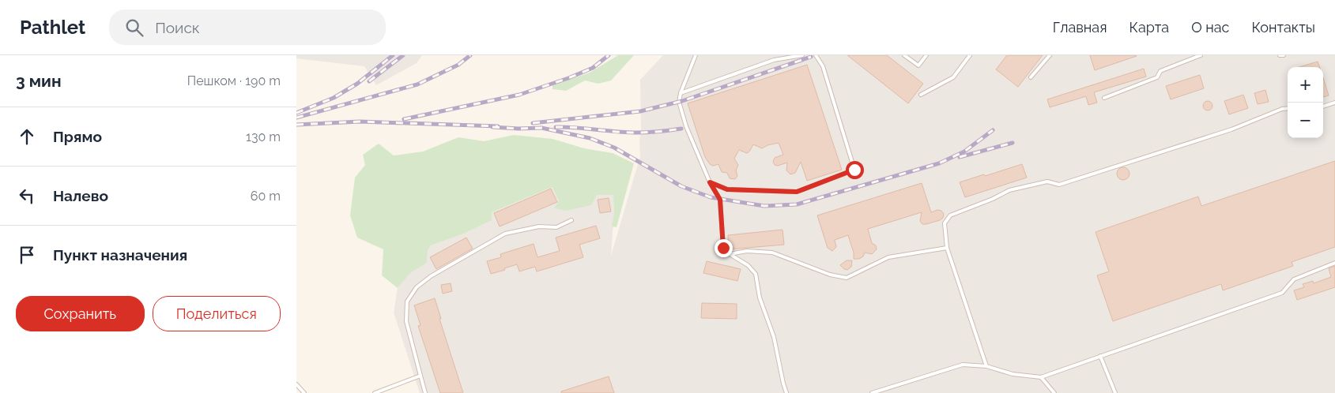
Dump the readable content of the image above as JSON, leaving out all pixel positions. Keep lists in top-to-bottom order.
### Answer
{
  "page": {
    "header": "Pathlet",
    "search": "Поиск",
    "nav": [
      "Главная",
      "Карта",
      "О нас",
      "Контакты"
    ],
    "heading": ["3 мин", "Пешком · 190 m"],
    "map_buttons": ["+", "−"],
    "list": [
      ["Прямо", "130 m"],
      ["Налево", "60 m"],
      "Пункт назначения"
    ],
    "buttons": ["Сохранить", "Поделиться"]
  }
}
